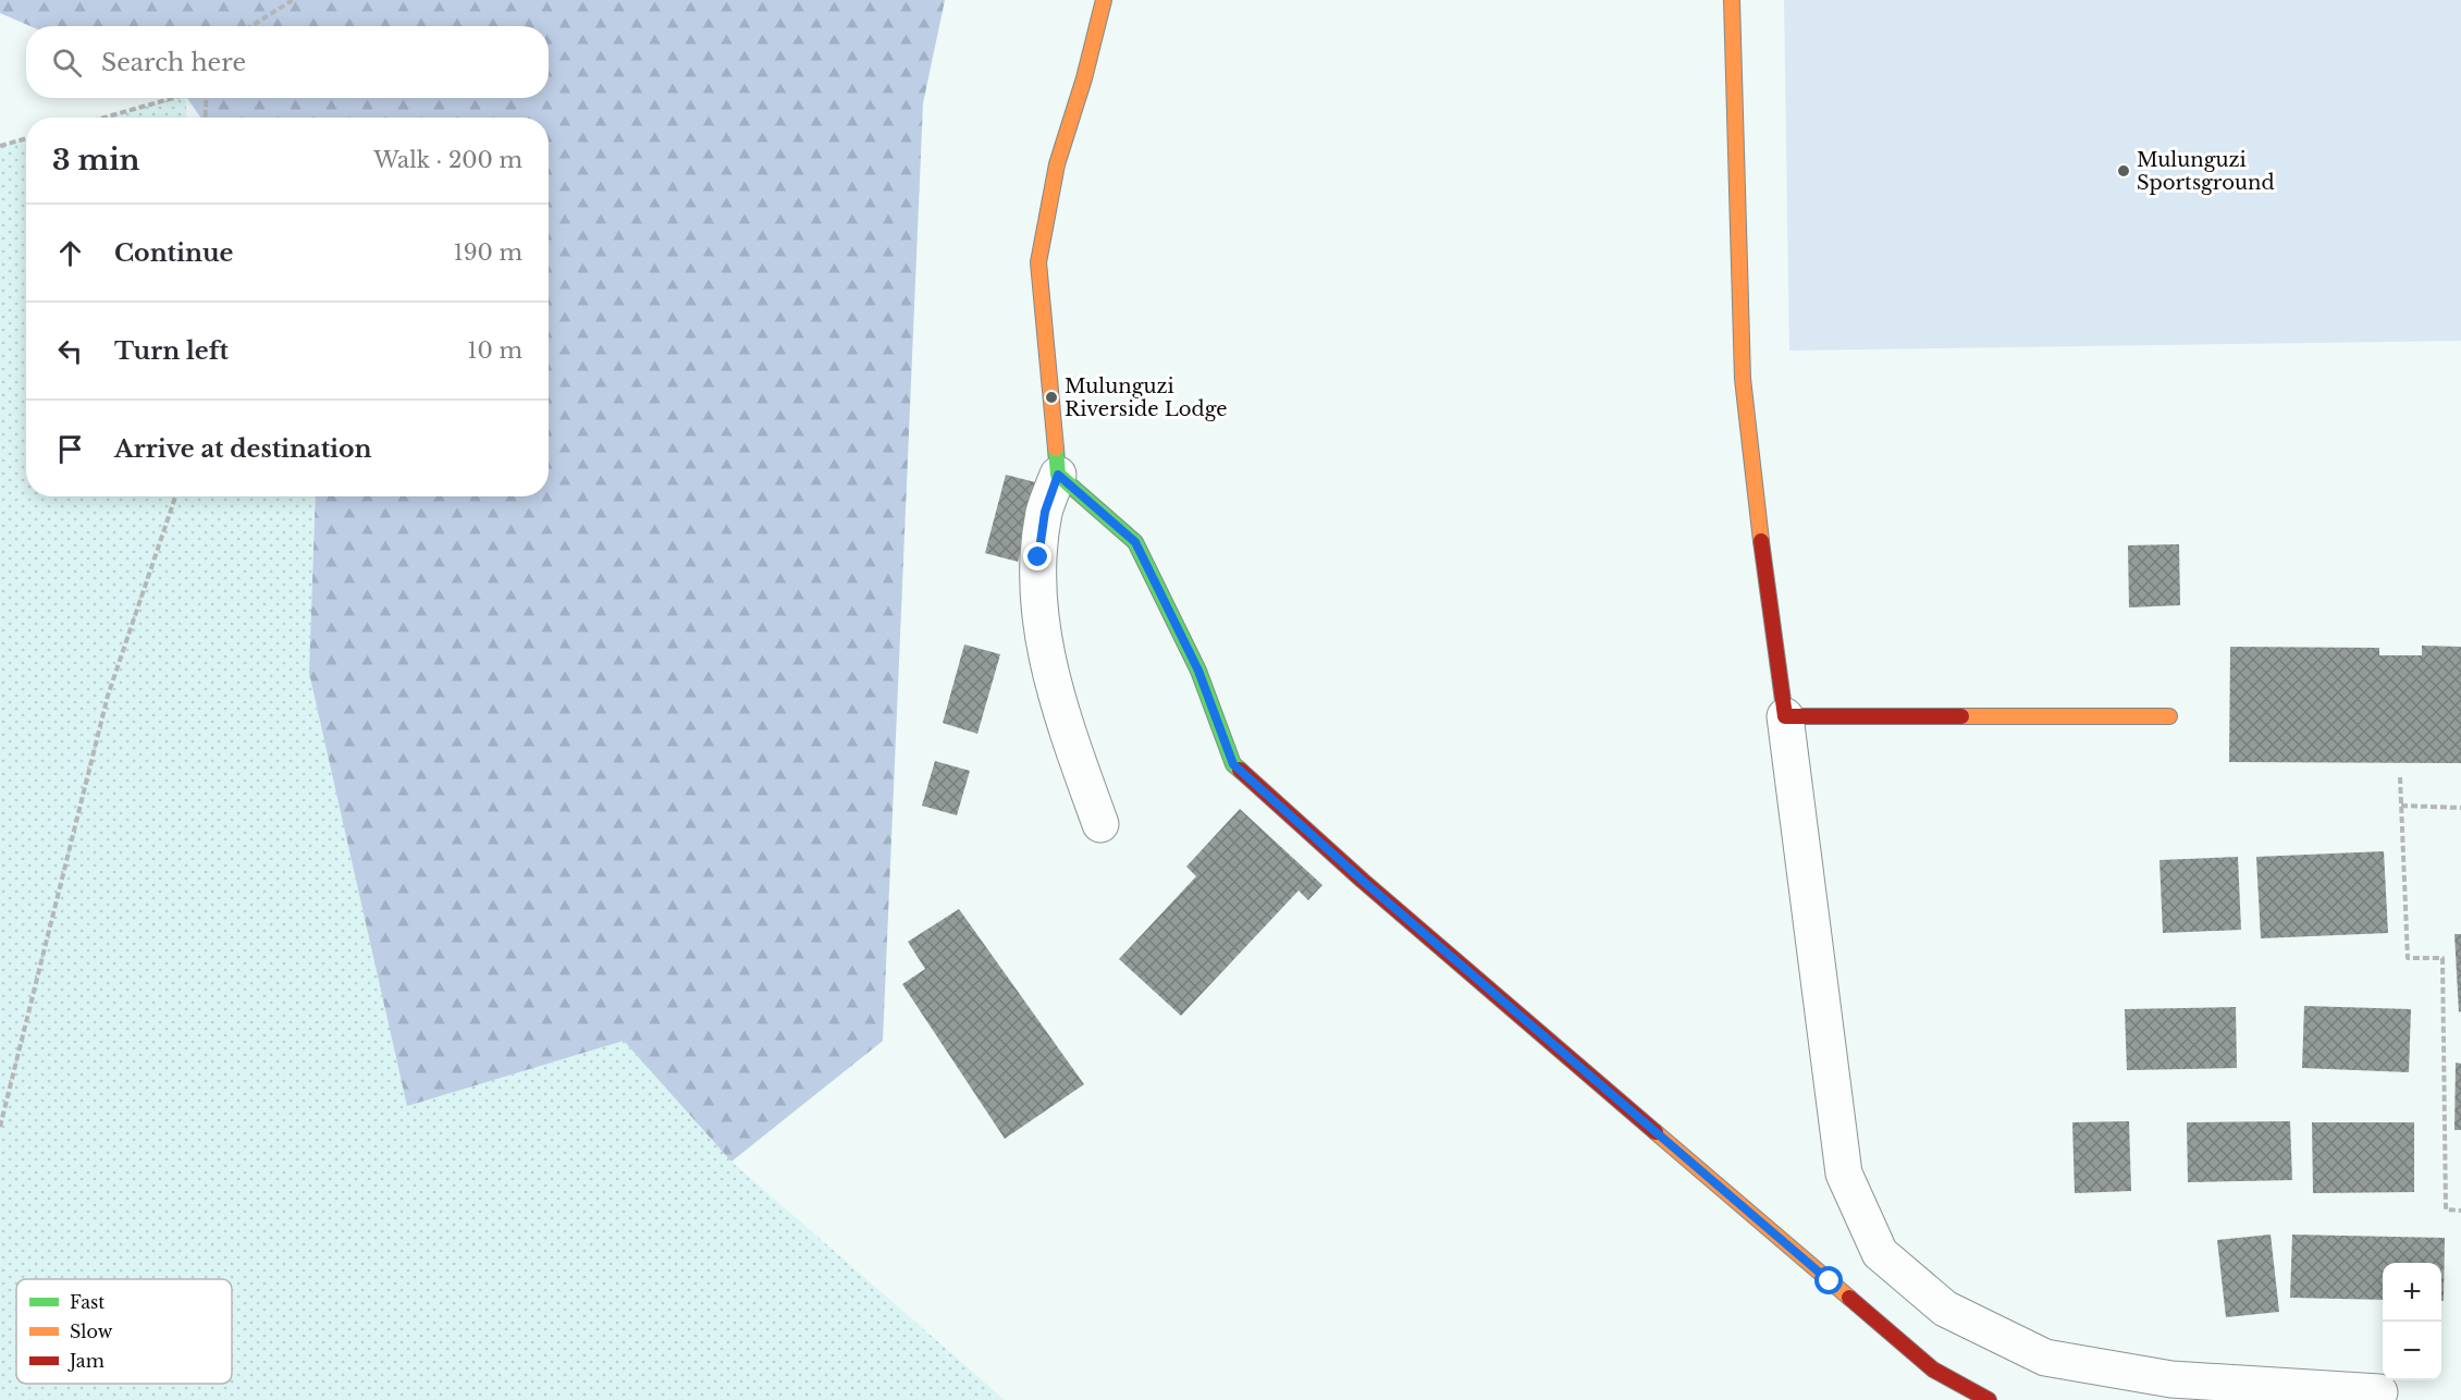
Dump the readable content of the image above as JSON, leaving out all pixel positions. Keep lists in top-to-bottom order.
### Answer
{
  "places": ["Mulunguzi Sportsground", "Mulunguzi Riverside Lodge"],
  "legend": ["Fast", "Slow", "Jam"],
  "page": {
    "search": "Search here",
    "heading": ["3 min", "Walk · 200 m"],
    "list": [
      ["Continue", "190 m"],
      ["Turn left", "10 m"],
      "Arrive at destination"
    ],
    "map_buttons": ["+", "−"]
  }
}
